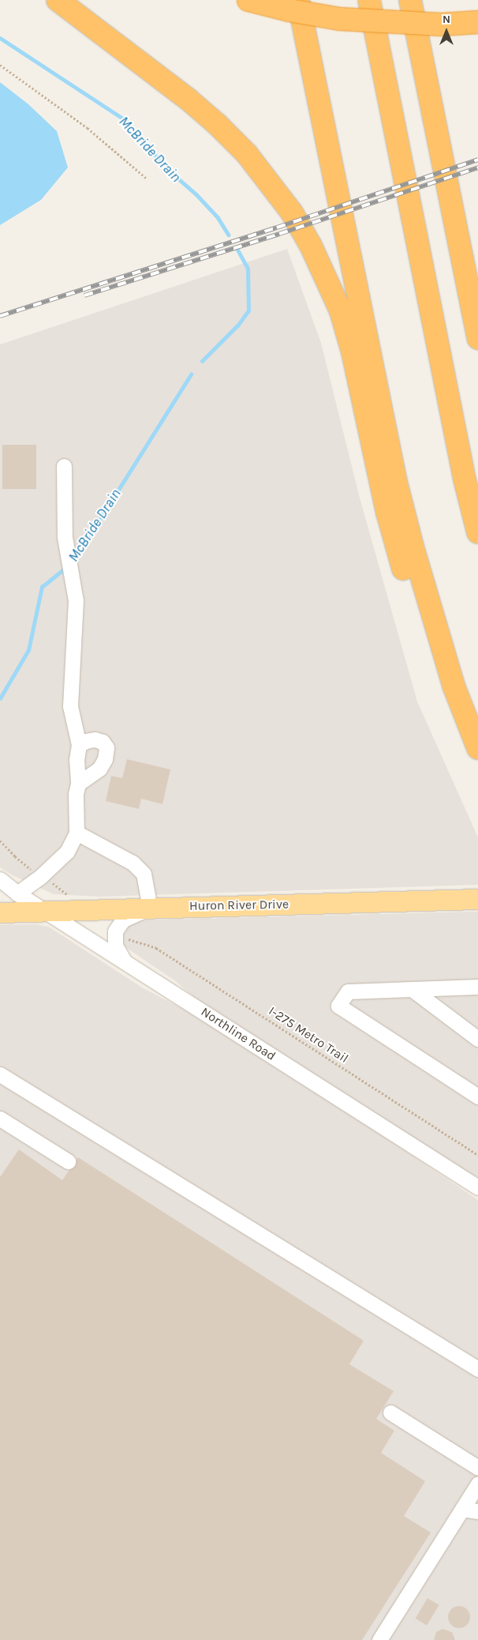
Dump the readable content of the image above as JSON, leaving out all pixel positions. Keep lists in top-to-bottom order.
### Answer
{
  "streets": {
    "main road": ["Huron River Drive"],
    "street": ["Northline Road"],
    "path": ["I-275 Metro Trail"]
  },
  "crossings": [
    ["Huron River Drive", "Northline Road"]
  ],
  "water": ["McBride Drain"],
  "north": "top"
}
